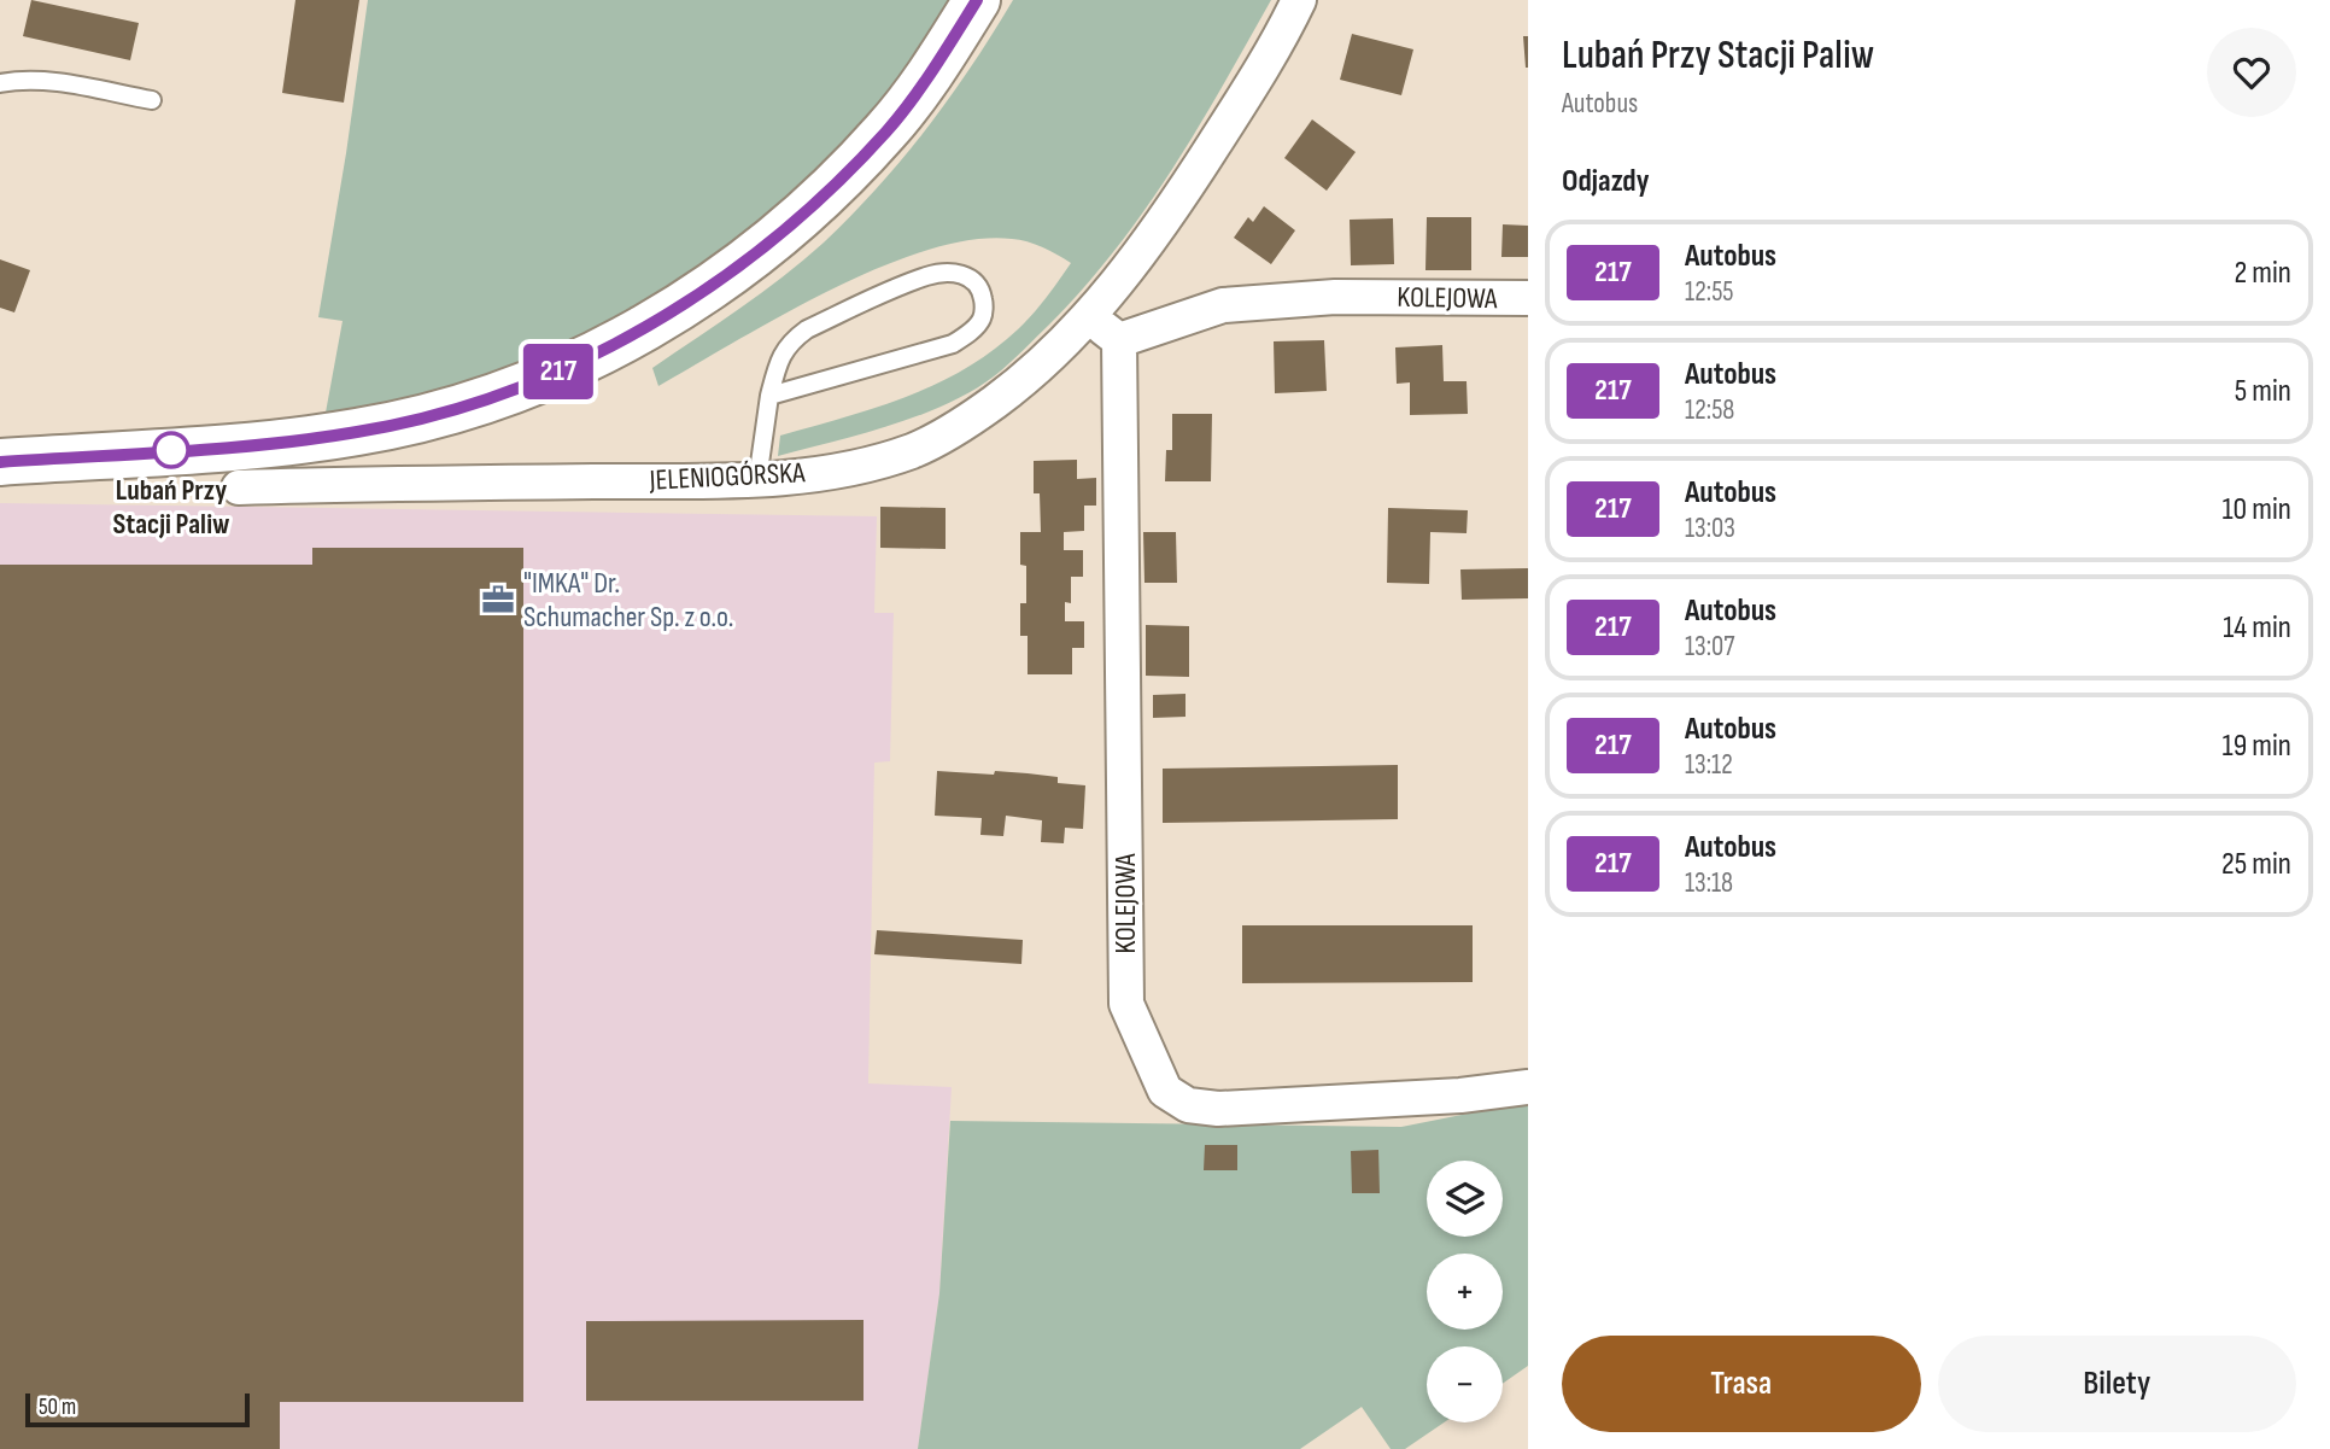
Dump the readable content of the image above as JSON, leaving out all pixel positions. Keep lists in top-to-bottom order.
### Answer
{
  "streets": {
    "street": ["KOLEJOWA", "JELENIOGÓRSKA"]
  },
  "places": {
    "other": ["Lubań Przy Stacji Paliw"],
    "office": ["\"IMKA\" Dr. Schumacher Sp. z o.o."]
  },
  "lines": ["bus line 217"],
  "scale_bar": "50 m",
  "page": {
    "on_map": "217",
    "heading": [
      ["Lubań Przy Stacji Paliw", "Autobus"],
      "Odjazdy"
    ],
    "list": [
      {
        "mark": "217",
        "name": "Autobus",
        "note": "12:55",
        "value": "2 min"
      },
      {
        "mark": "217",
        "name": "Autobus",
        "note": "12:58",
        "value": "5 min"
      },
      {
        "mark": "217",
        "name": "Autobus",
        "note": "13:03",
        "value": "10 min"
      },
      {
        "mark": "217",
        "name": "Autobus",
        "note": "13:07",
        "value": "14 min"
      },
      {
        "mark": "217",
        "name": "Autobus",
        "note": "13:12",
        "value": "19 min"
      },
      {
        "mark": "217",
        "name": "Autobus",
        "note": "13:18",
        "value": "25 min"
      }
    ],
    "map_buttons": ["+", "−"],
    "buttons": ["Trasa", "Bilety"],
    "scale": "50 m"
  }
}
